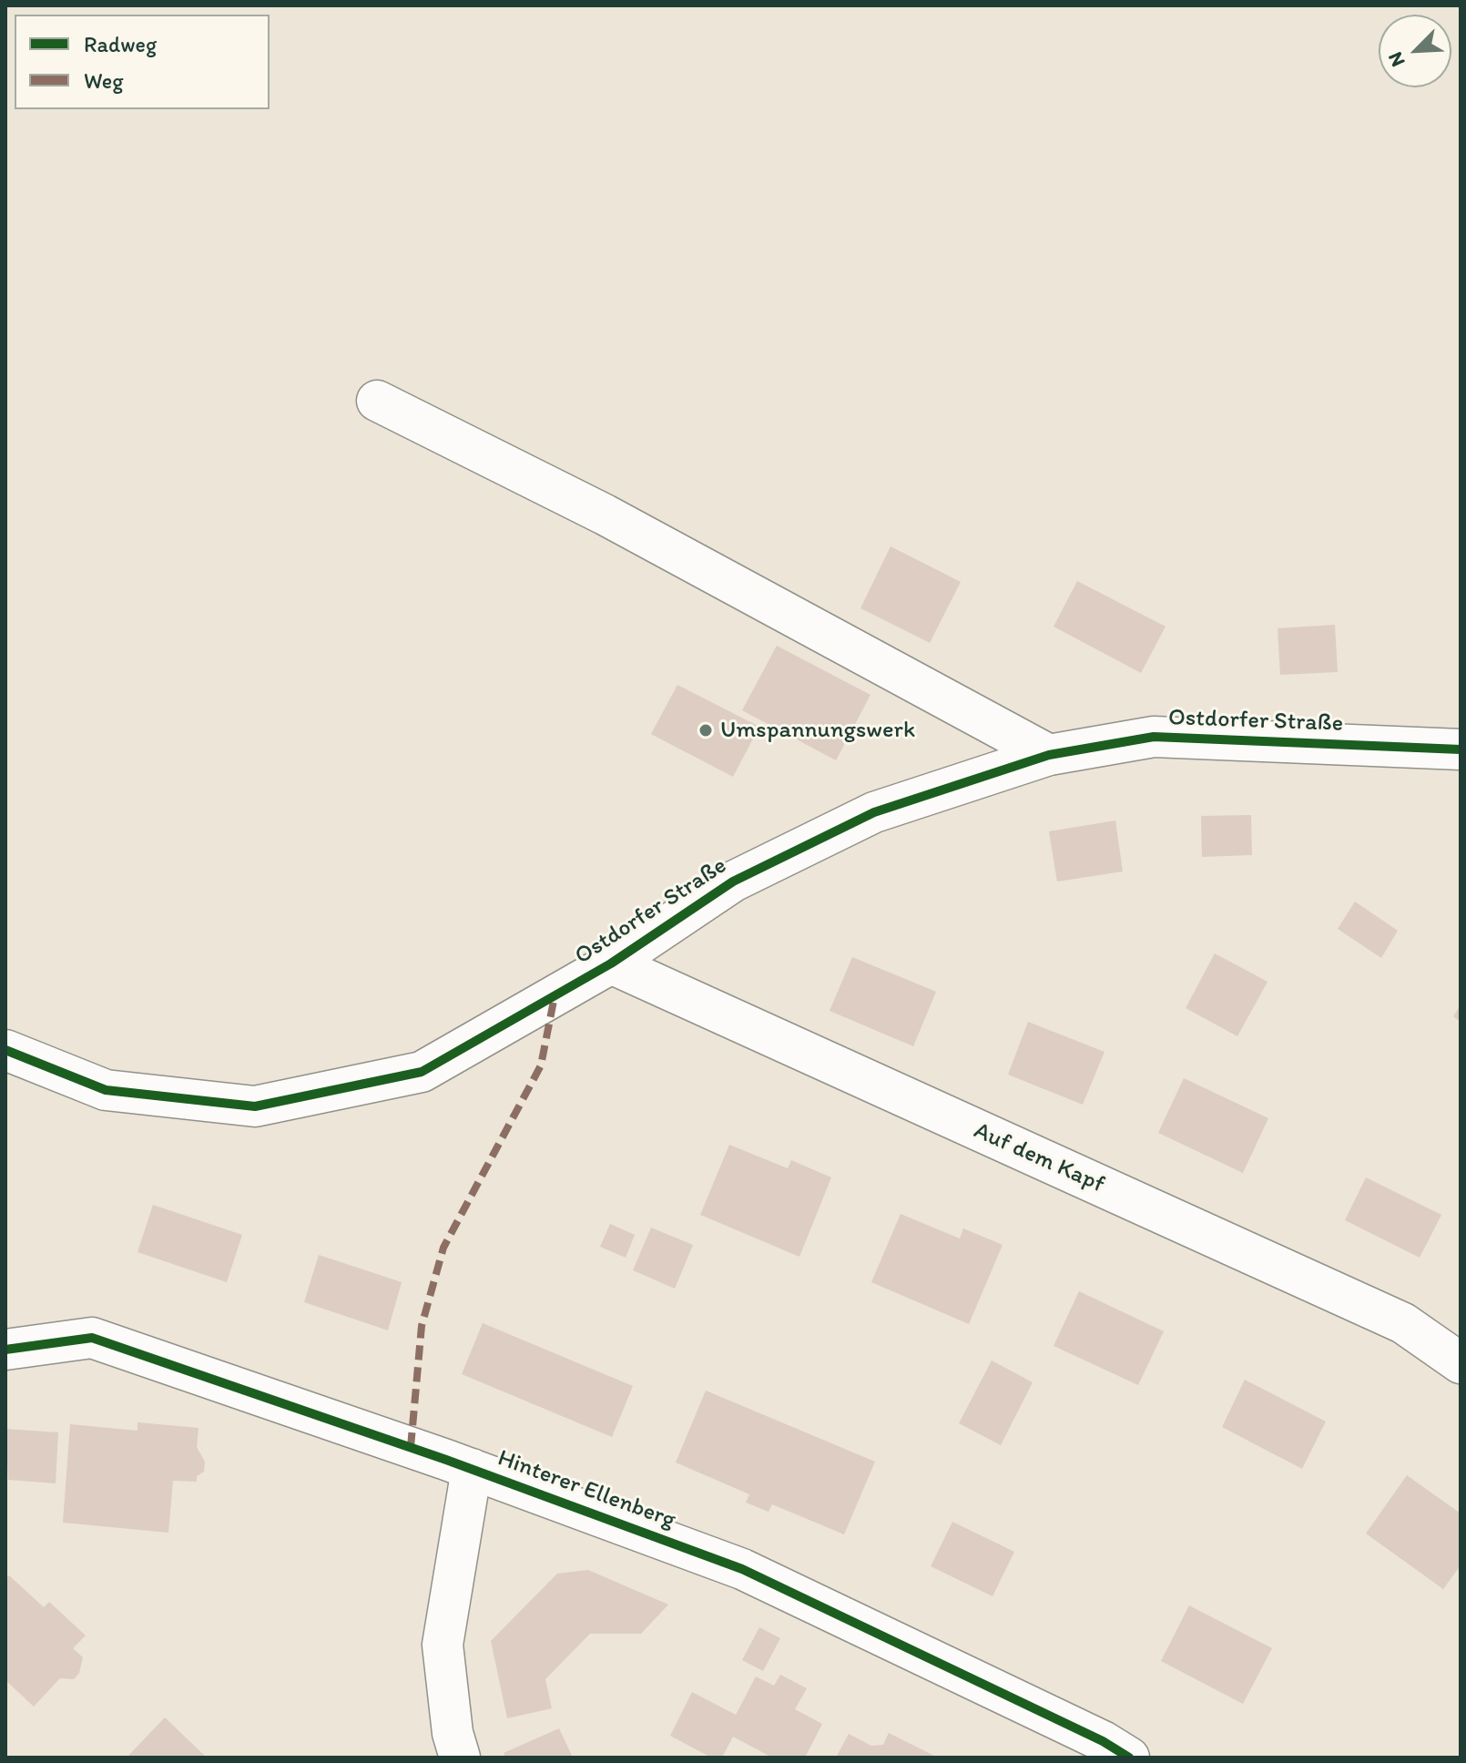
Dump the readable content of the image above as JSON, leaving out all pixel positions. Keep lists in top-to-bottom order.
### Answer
{
  "streets": {
    "street": ["Ostdorfer Straße", "Auf dem Kapf", "Hinterer Ellenberg"]
  },
  "crossings": [
    ["Ostdorfer Straße", "Auf dem Kapf"]
  ],
  "places": ["Umspannungswerk"],
  "legend": ["Radweg", "Weg"],
  "north": "bottom left"
}
